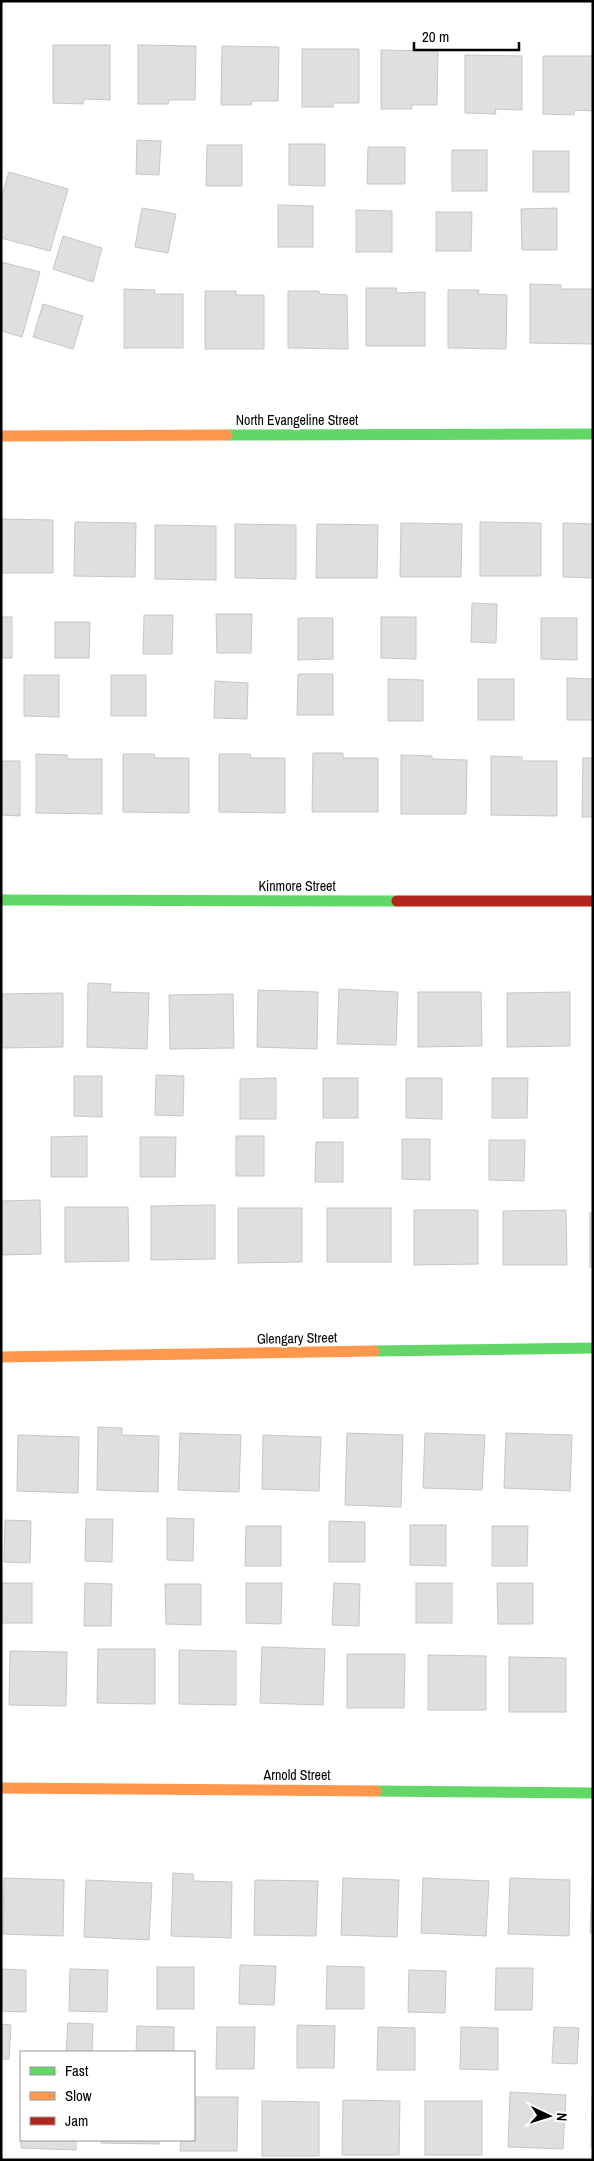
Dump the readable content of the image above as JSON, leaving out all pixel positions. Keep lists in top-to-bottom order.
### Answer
{
  "streets": {
    "street": [
      "North Evangeline Street",
      "Kinmore Street",
      "Glengary Street",
      "Arnold Street"
    ]
  },
  "legend": ["Fast", "Slow", "Jam"],
  "scale_bar": "20 m",
  "north": "right"
}
